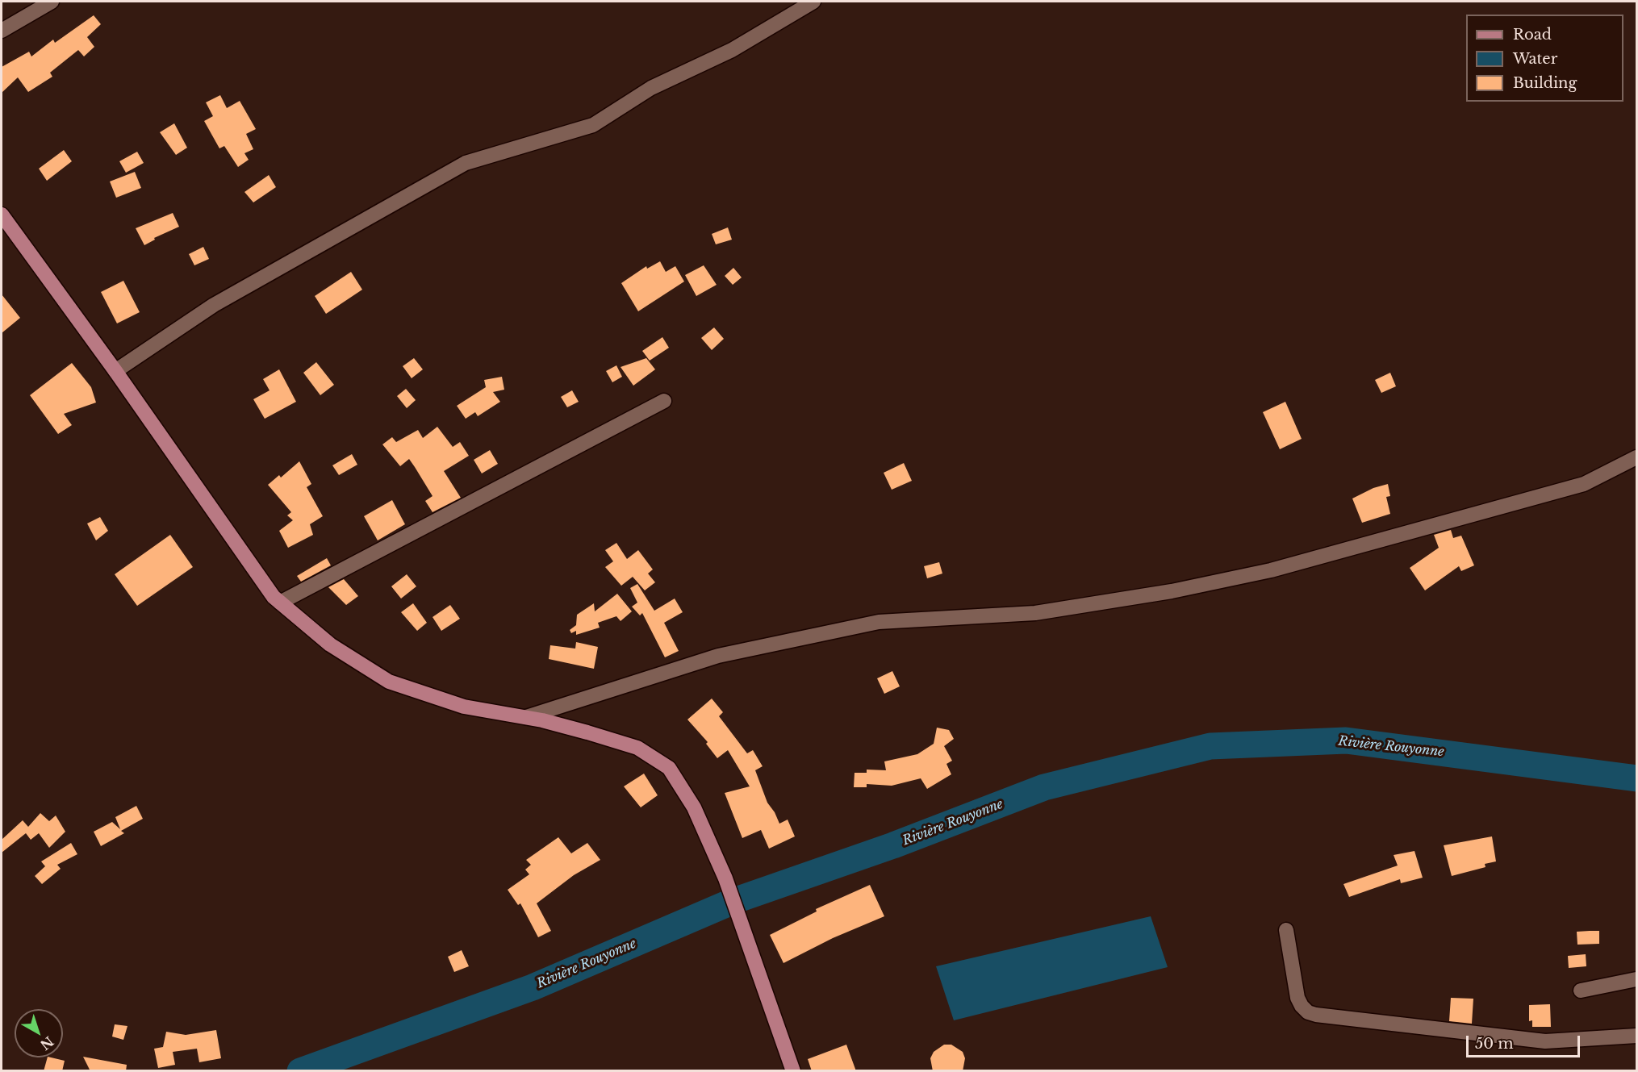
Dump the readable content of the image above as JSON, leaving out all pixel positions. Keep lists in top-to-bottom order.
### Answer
{
  "water": ["Rivière Rouyonne"],
  "legend": ["Road", "Water", "Building"],
  "scale_bar": "50 m",
  "north": "bottom right"
}
